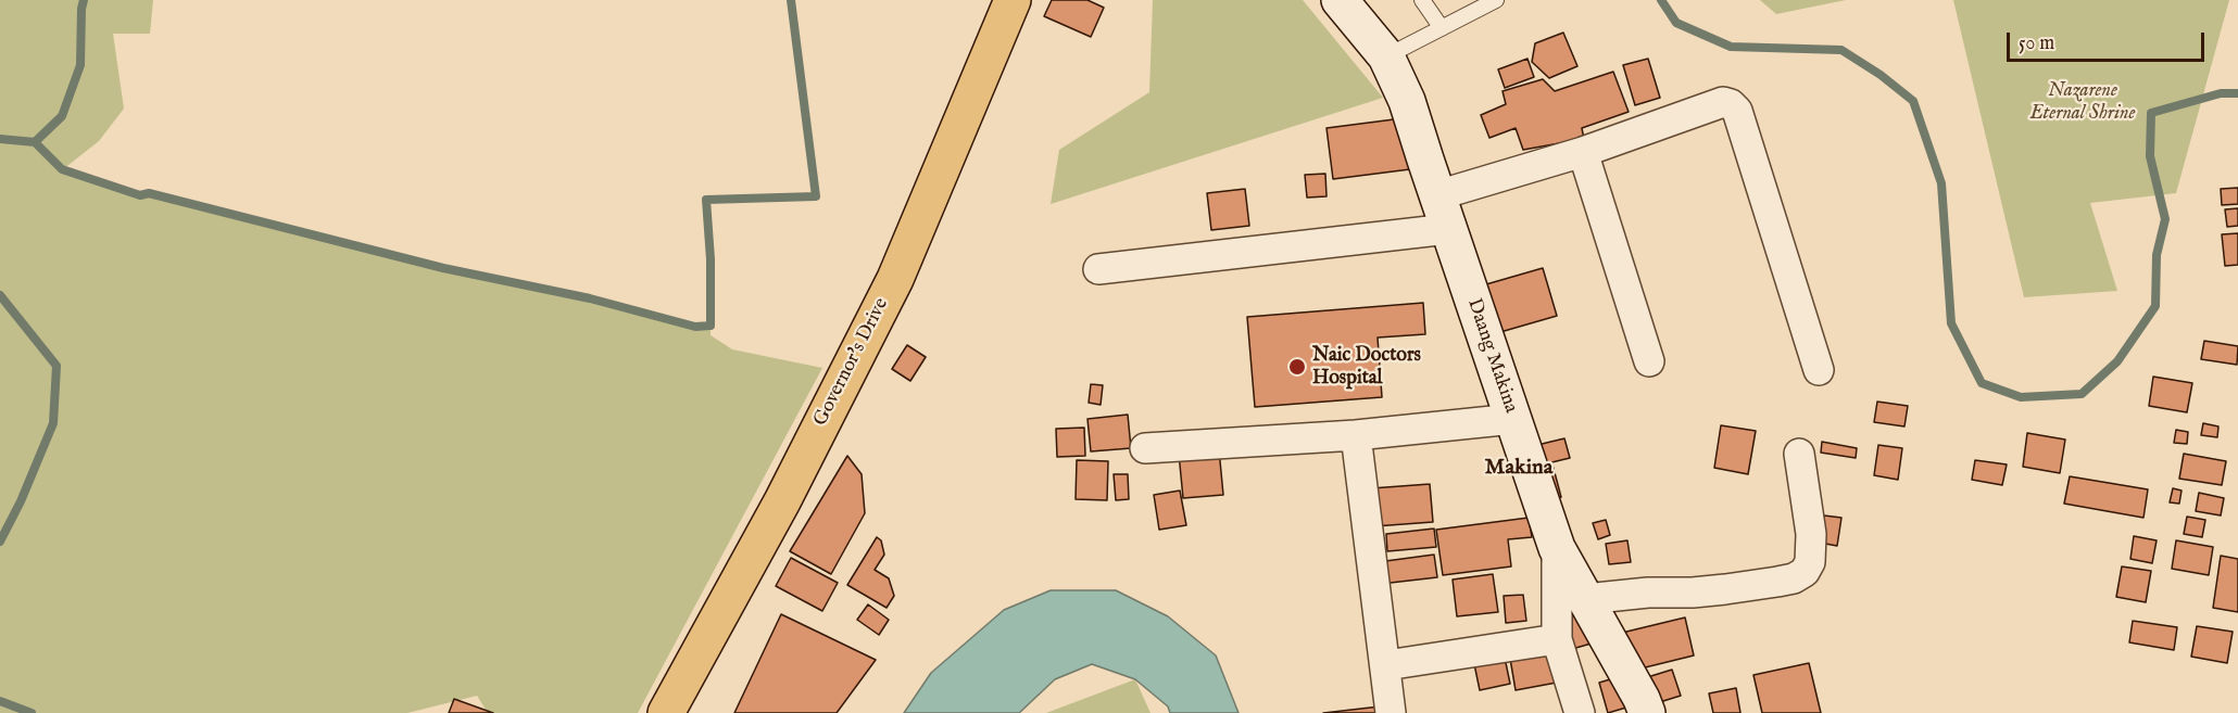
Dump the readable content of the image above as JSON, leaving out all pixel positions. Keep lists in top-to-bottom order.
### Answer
{
  "streets": {
    "main road": ["Governor's Drive"],
    "street": ["Daang Makina"]
  },
  "districts": ["Makina"],
  "parks": ["Nazarene Eternal Shrine"],
  "places": ["Naic Doctors Hospital"],
  "scale_bar": "50 m"
}
